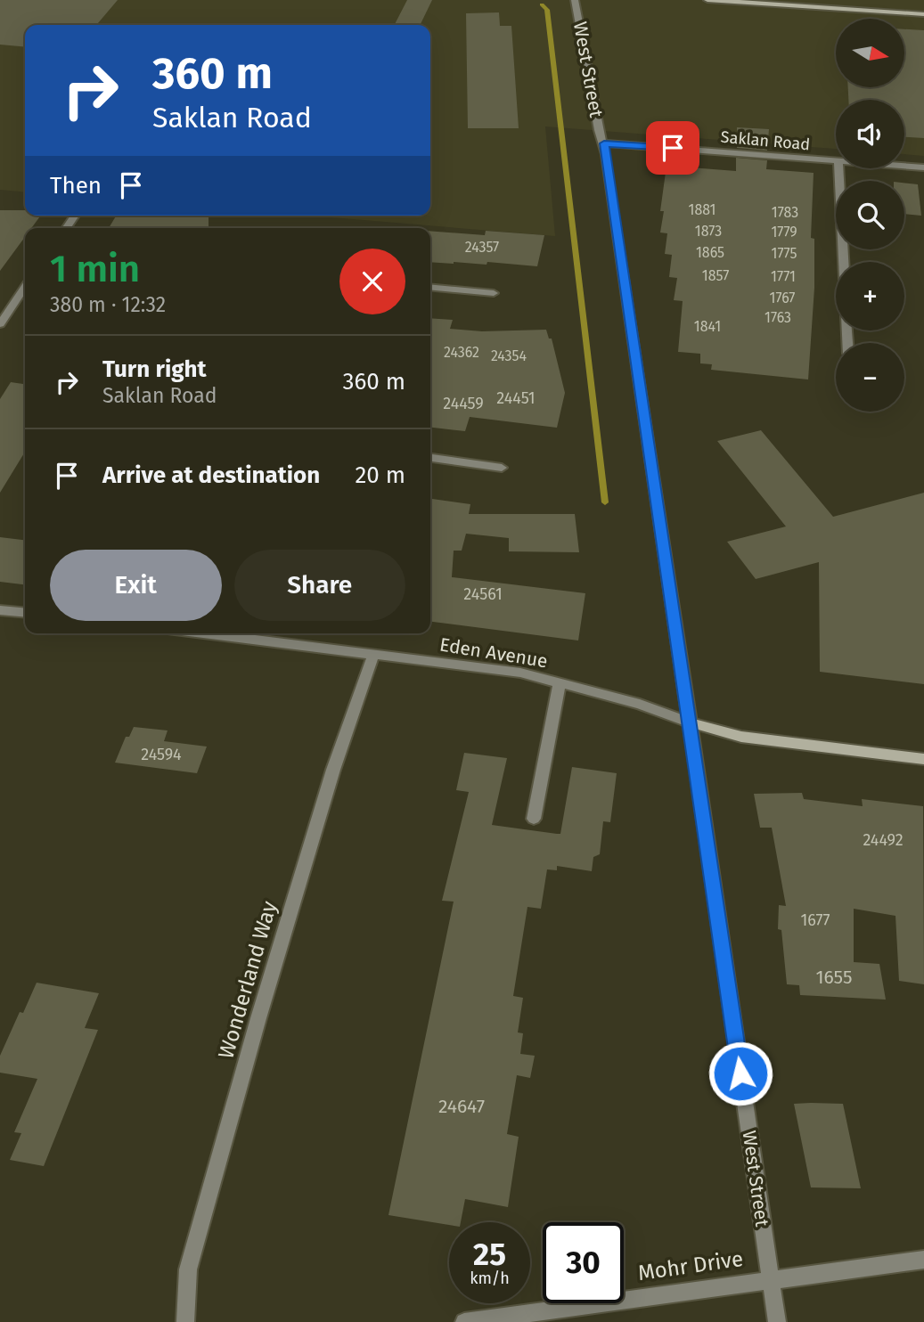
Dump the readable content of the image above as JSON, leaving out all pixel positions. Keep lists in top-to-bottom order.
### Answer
{
  "streets": {
    "main road": ["Eden Avenue"],
    "street": [
      "West Street",
      "Saklan Road",
      "Wonderland Way",
      "Mohr Drive"
    ]
  },
  "crossings": [
    ["West Street", "Saklan Road"],
    ["West Street", "Eden Avenue"],
    ["West Street", "Mohr Drive"],
    ["Eden Avenue", "Wonderland Way"]
  ],
  "house_numbers": [
    "1881",
    "1783",
    "1873",
    "1779",
    "24357",
    "1865",
    "1775",
    "1857",
    "1771",
    "1767",
    "1763",
    "1841",
    "24362",
    "24354",
    "24451",
    "24459",
    "24561",
    "24594",
    "24492",
    "1677",
    "1655",
    "24647"
  ],
  "north": "right",
  "page": {
    "map_buttons": ["+", "−"],
    "turn": ["360 m", "Saklan Road"],
    "then": "Then",
    "heading": ["1 min", "380 m · 12:32"],
    "list": [
      {
        "name": "Turn right",
        "note": "Saklan Road",
        "value": "360 m"
      },
      {
        "name": "Arrive at destination",
        "value": "20 m"
      }
    ],
    "buttons": ["Exit", "Share"],
    "speed": "25 km/h",
    "limit": "30"
  }
}
